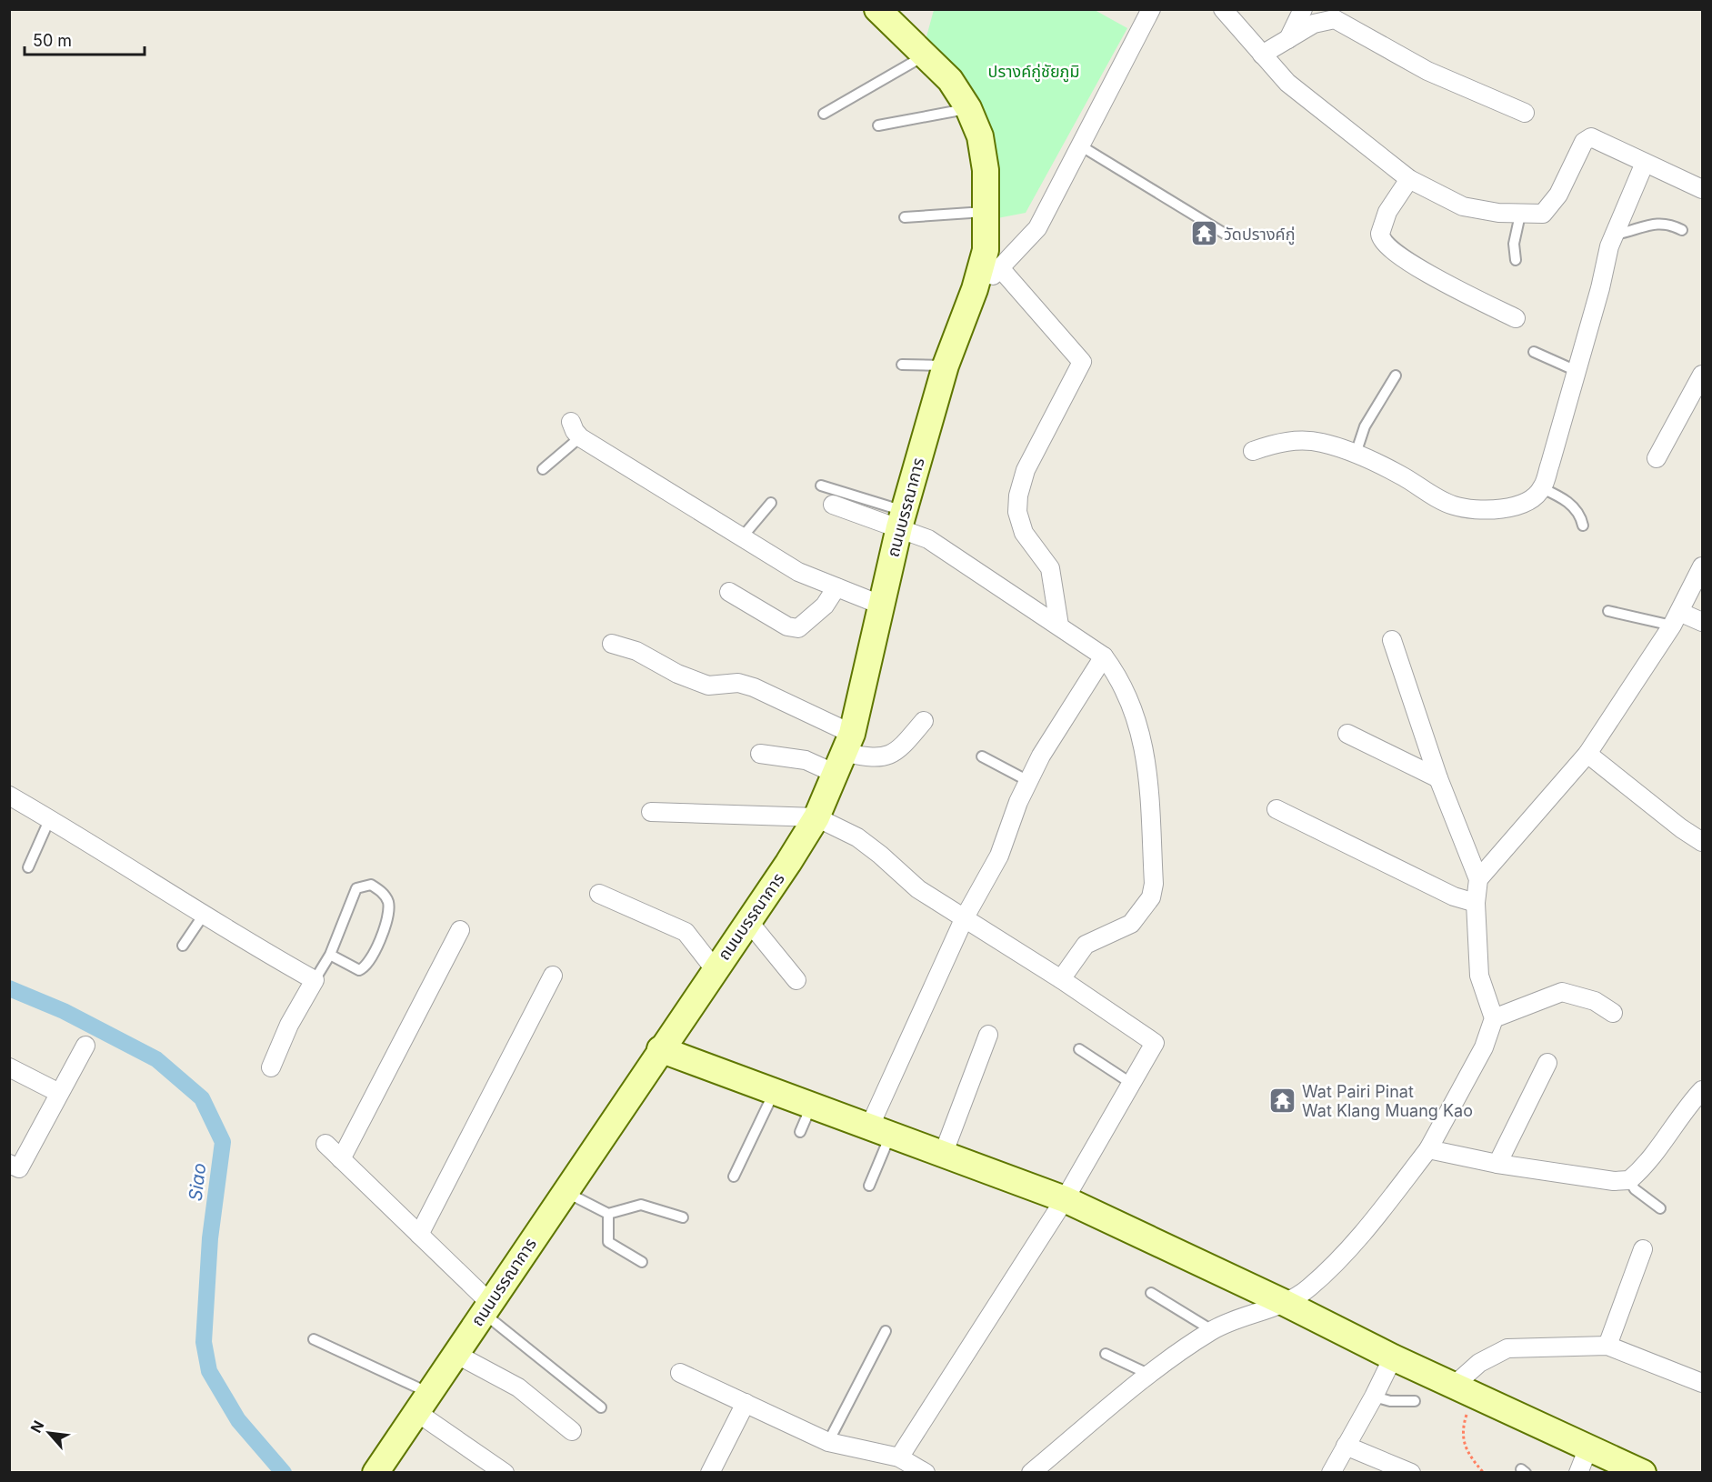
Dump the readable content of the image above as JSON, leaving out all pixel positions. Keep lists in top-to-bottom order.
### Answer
{
  "streets": {
    "street": ["ถนนบรรณาการ"]
  },
  "water": ["Siao"],
  "parks": ["ปรางค์กู่ชัยภูมิ"],
  "places": {
    "temple": ["วัดปรางค์กู่", "Wat Pairi Pinat Wat Klang Muang Kao"]
  },
  "scale_bar": "50 m",
  "north": "top left"
}
